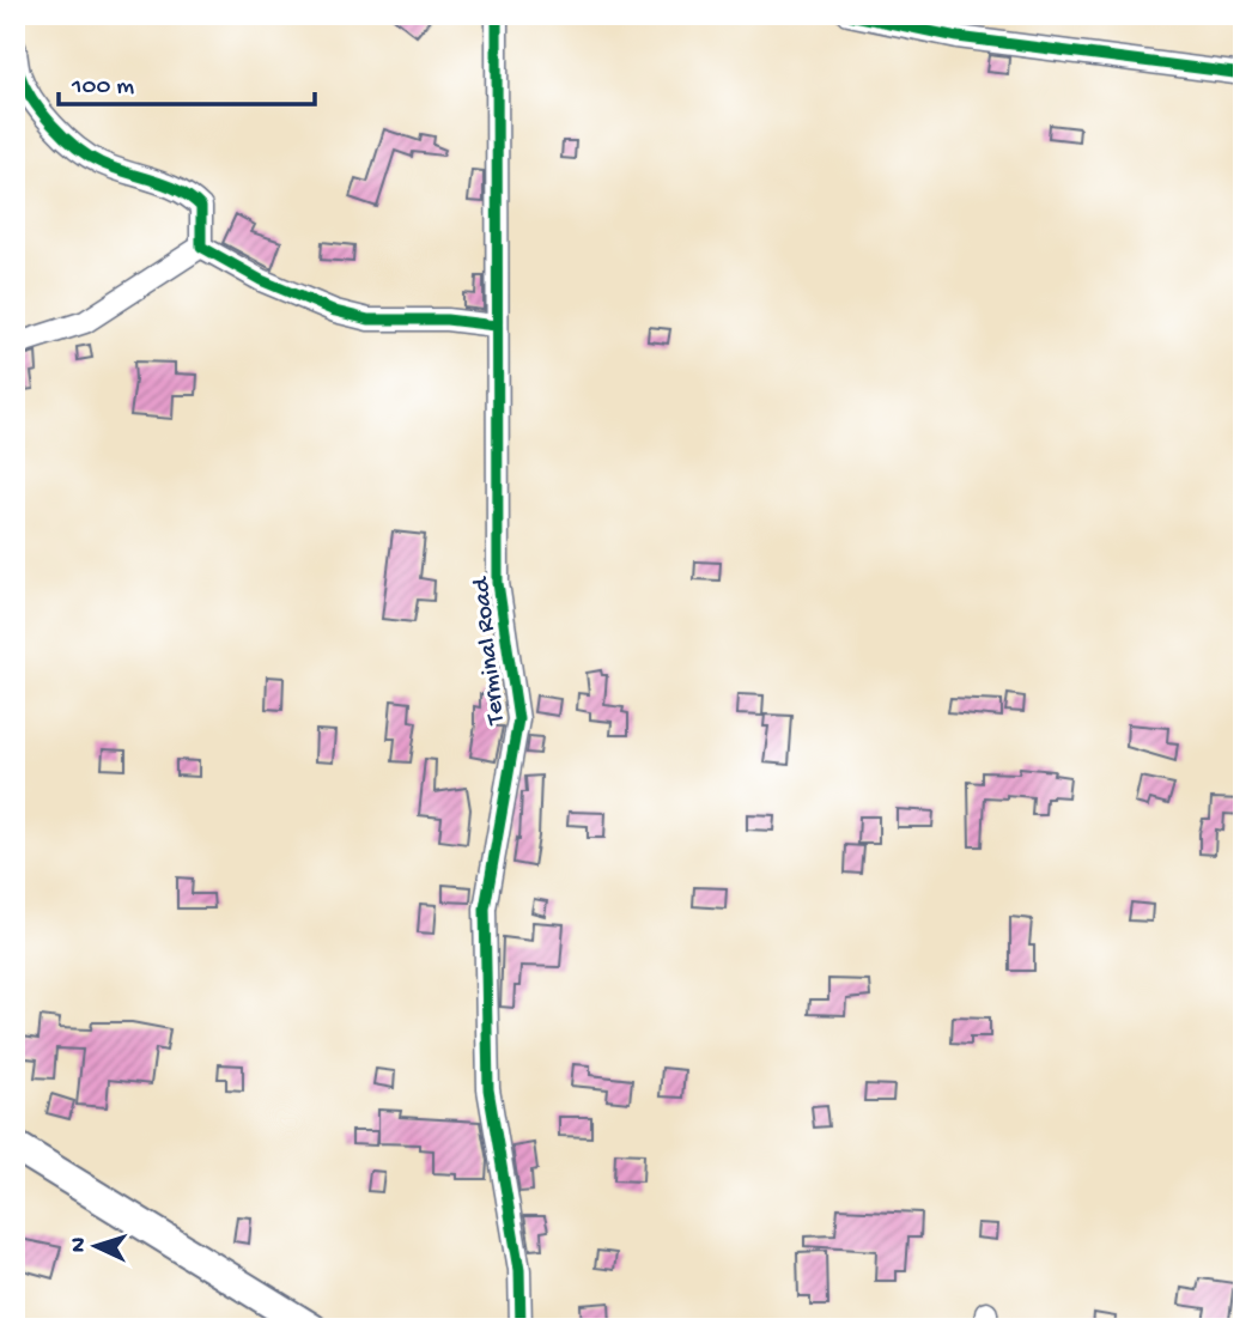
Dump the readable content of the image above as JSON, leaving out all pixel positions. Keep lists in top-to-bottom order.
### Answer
{
  "streets": {
    "street": ["Terminal Road"]
  },
  "scale_bar": "100 m",
  "north": "left"
}
